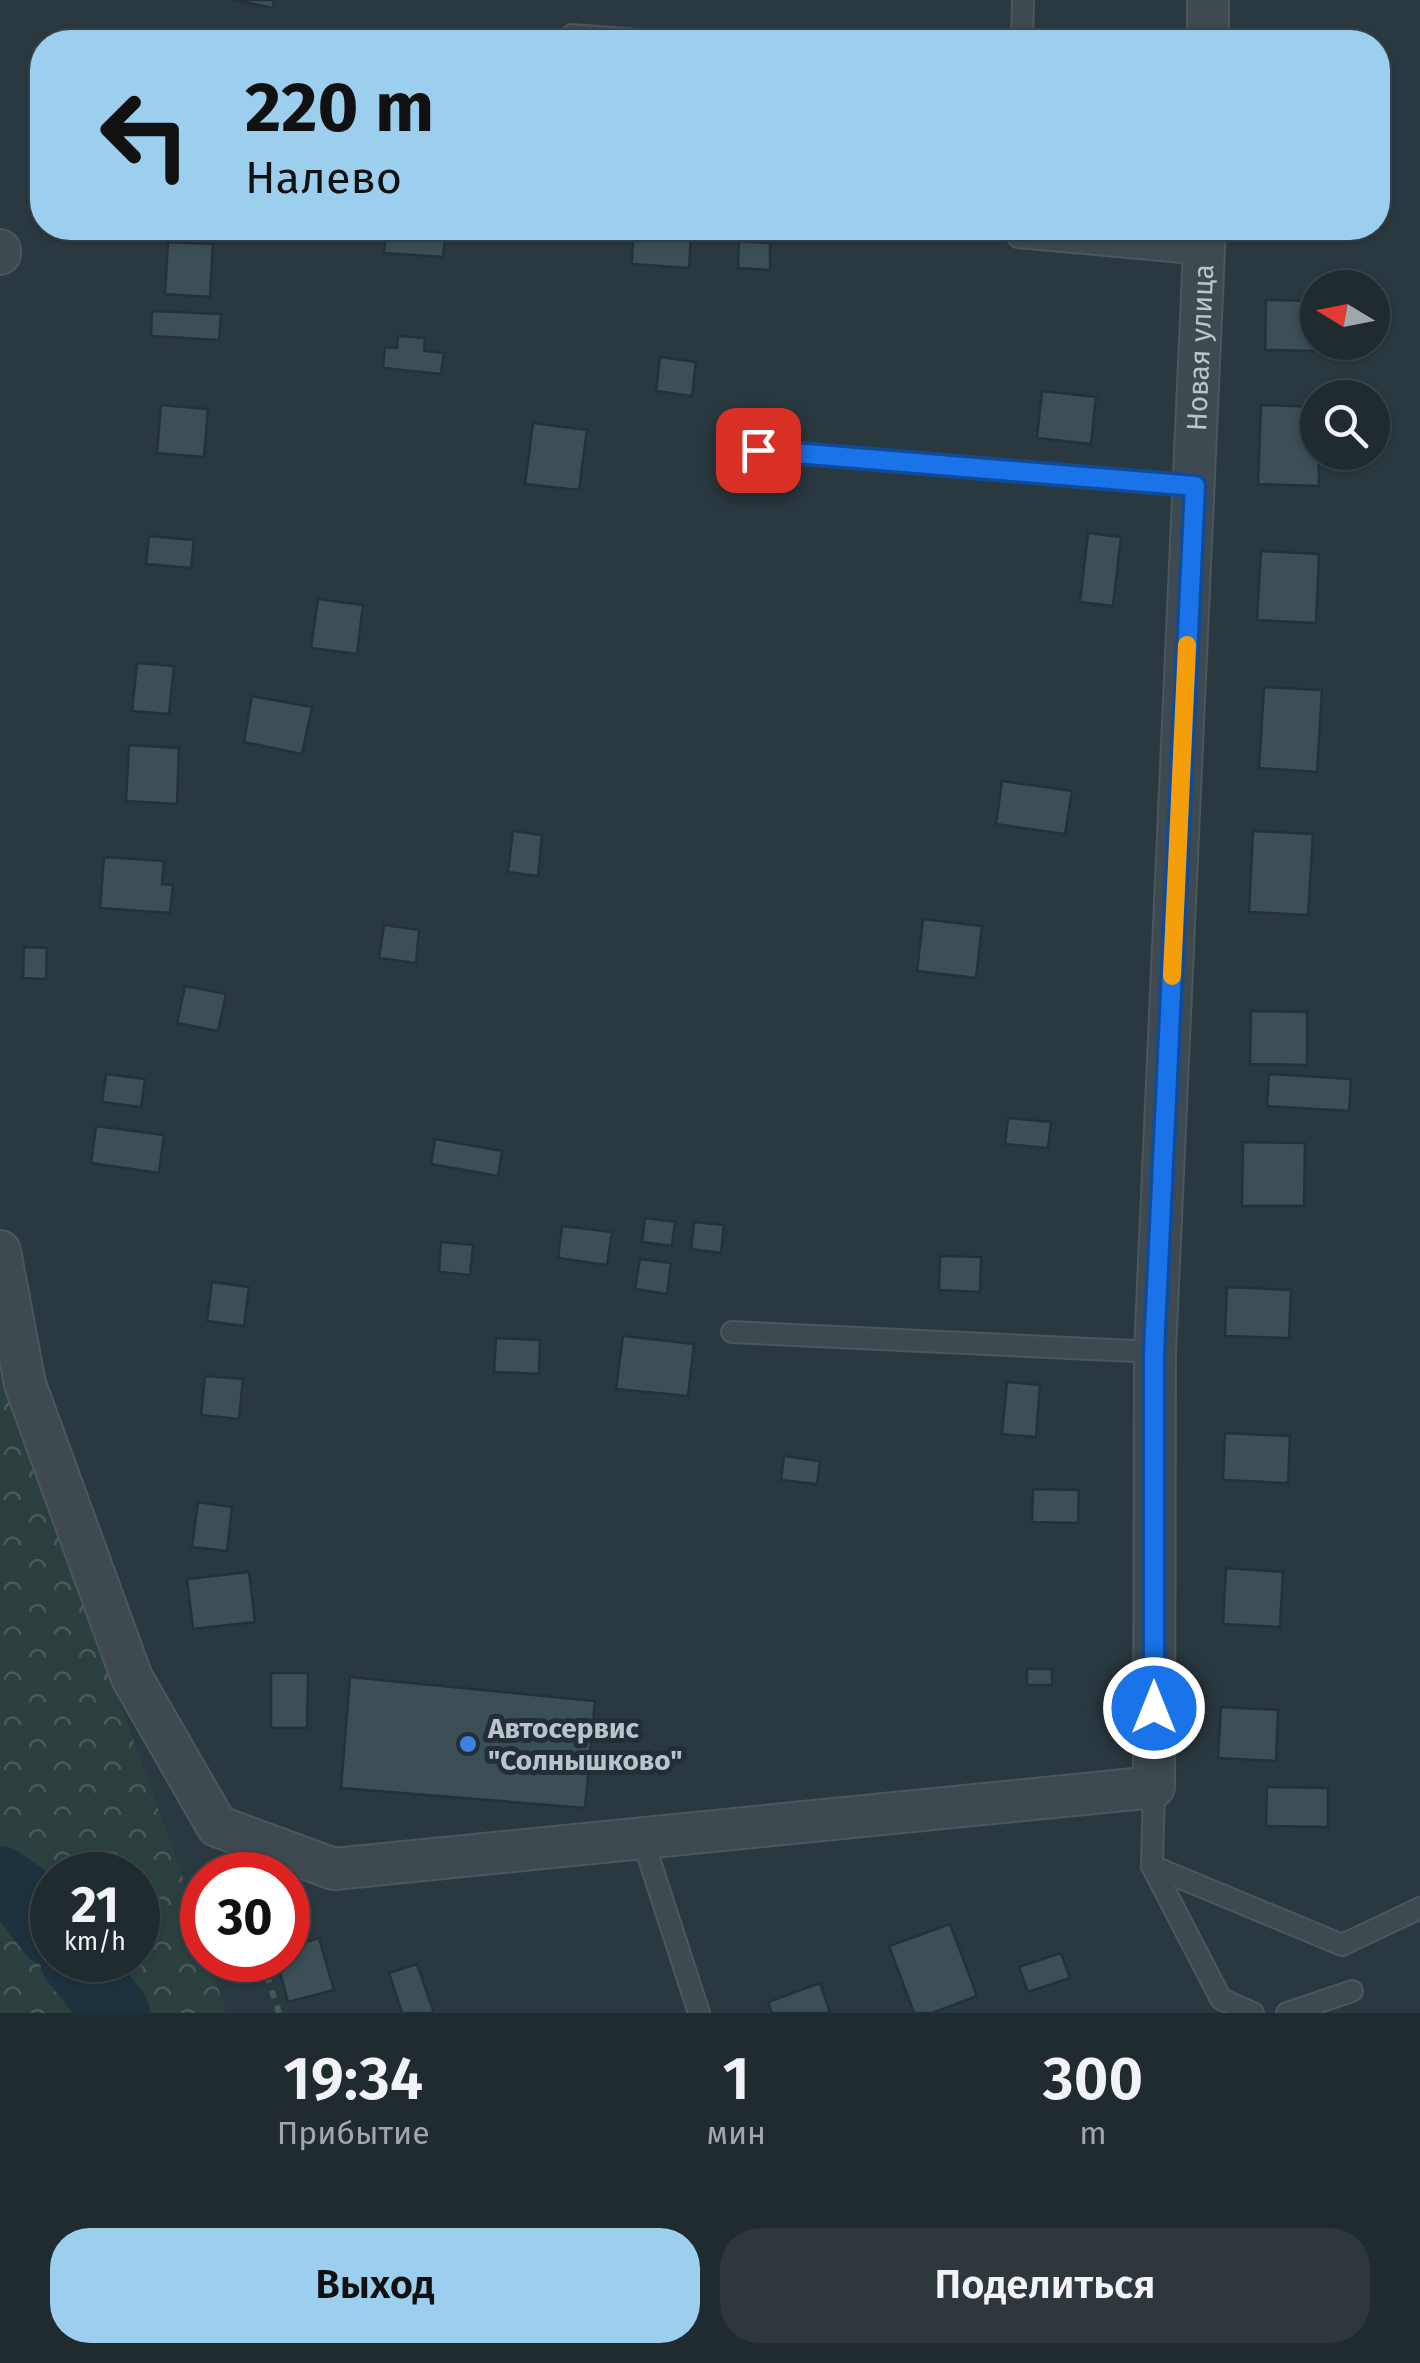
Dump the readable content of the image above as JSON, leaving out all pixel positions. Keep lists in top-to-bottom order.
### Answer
{
  "streets": {
    "street": ["Новая улица"]
  },
  "places": ["Автосервис \"Солнышково\""],
  "north": "left",
  "page": {
    "turn": ["220 m", "Налево"],
    "speed": "21 km/h",
    "limit": "30",
    "eta": [
      "19:34",
      "Прибытие",
      "1",
      "мин",
      "300",
      "m"
    ],
    "buttons": ["Выход", "Поделиться"]
  }
}
